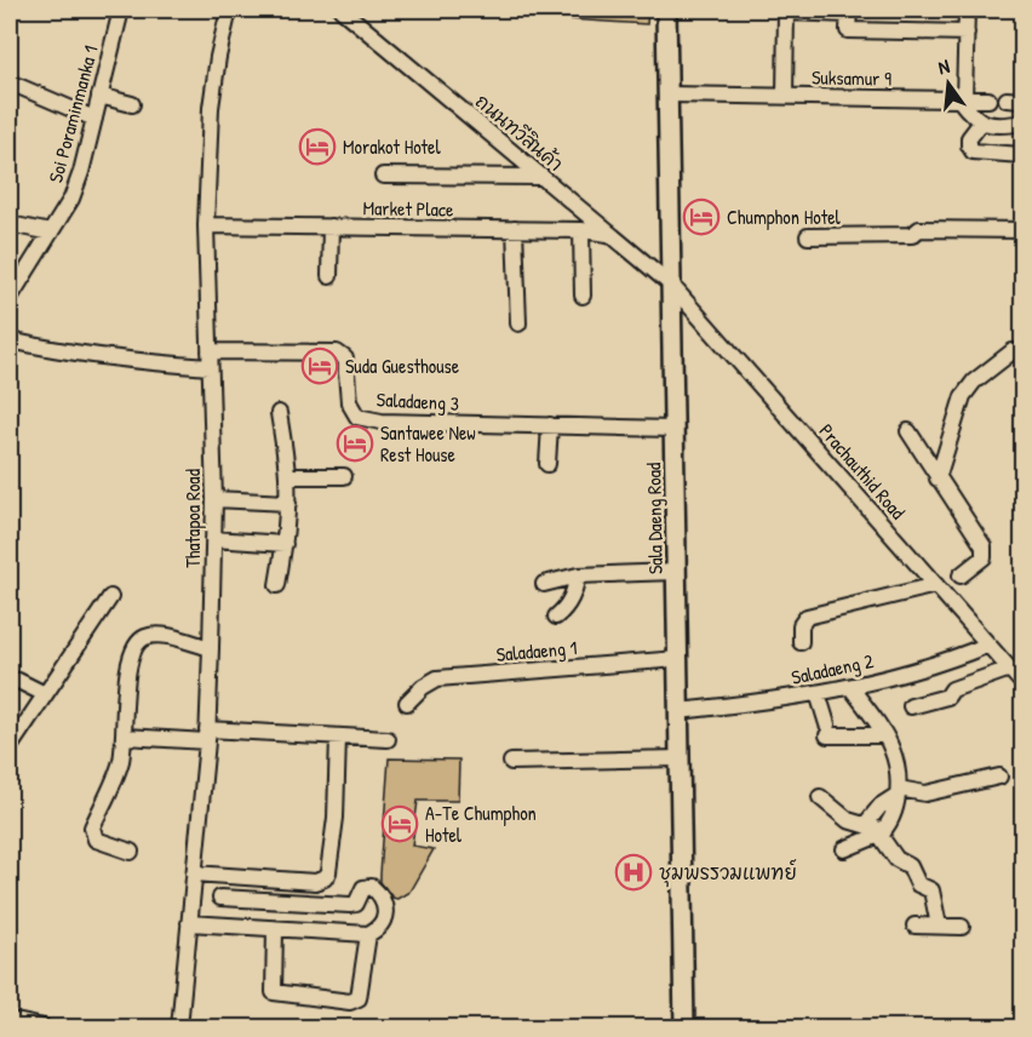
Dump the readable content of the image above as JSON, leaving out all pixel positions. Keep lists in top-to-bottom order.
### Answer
{
  "streets": {
    "main road": ["Sala Daeng Road"],
    "street": [
      "Suksamur 9",
      "Soi Poraminmanka 1",
      "ถนนทวีสินค้า",
      "Market Place",
      "Saladaeng 3",
      "Prachauthid Road",
      "Thatapoa Road",
      "Saladaeng 1",
      "Saladaeng 2"
    ]
  },
  "crossings": [
    ["Suksamur 9", "Sala Daeng Road"],
    ["ถนนทวีสินค้า", "Market Place"],
    ["ถนนทวีสินค้า", "Prachauthid Road"],
    ["ถนนทวีสินค้า", "Sala Daeng Road"],
    ["Market Place", "Thatapoa Road"],
    ["Saladaeng 3", "Thatapoa Road"],
    ["Saladaeng 3", "Sala Daeng Road"],
    ["Prachauthid Road", "Sala Daeng Road"],
    ["Prachauthid Road", "Saladaeng 2"],
    ["Sala Daeng Road", "Saladaeng 1"],
    ["Sala Daeng Road", "Saladaeng 2"]
  ],
  "places": {
    "hotel": [
      "Morakot Hotel",
      "Chumphon Hotel",
      "Suda Guesthouse",
      "Santawee New Rest House",
      "A-Te Chumphon Hotel"
    ],
    "hospital": ["ชุมพรรวมแพทย์"]
  },
  "north": "top"
}
